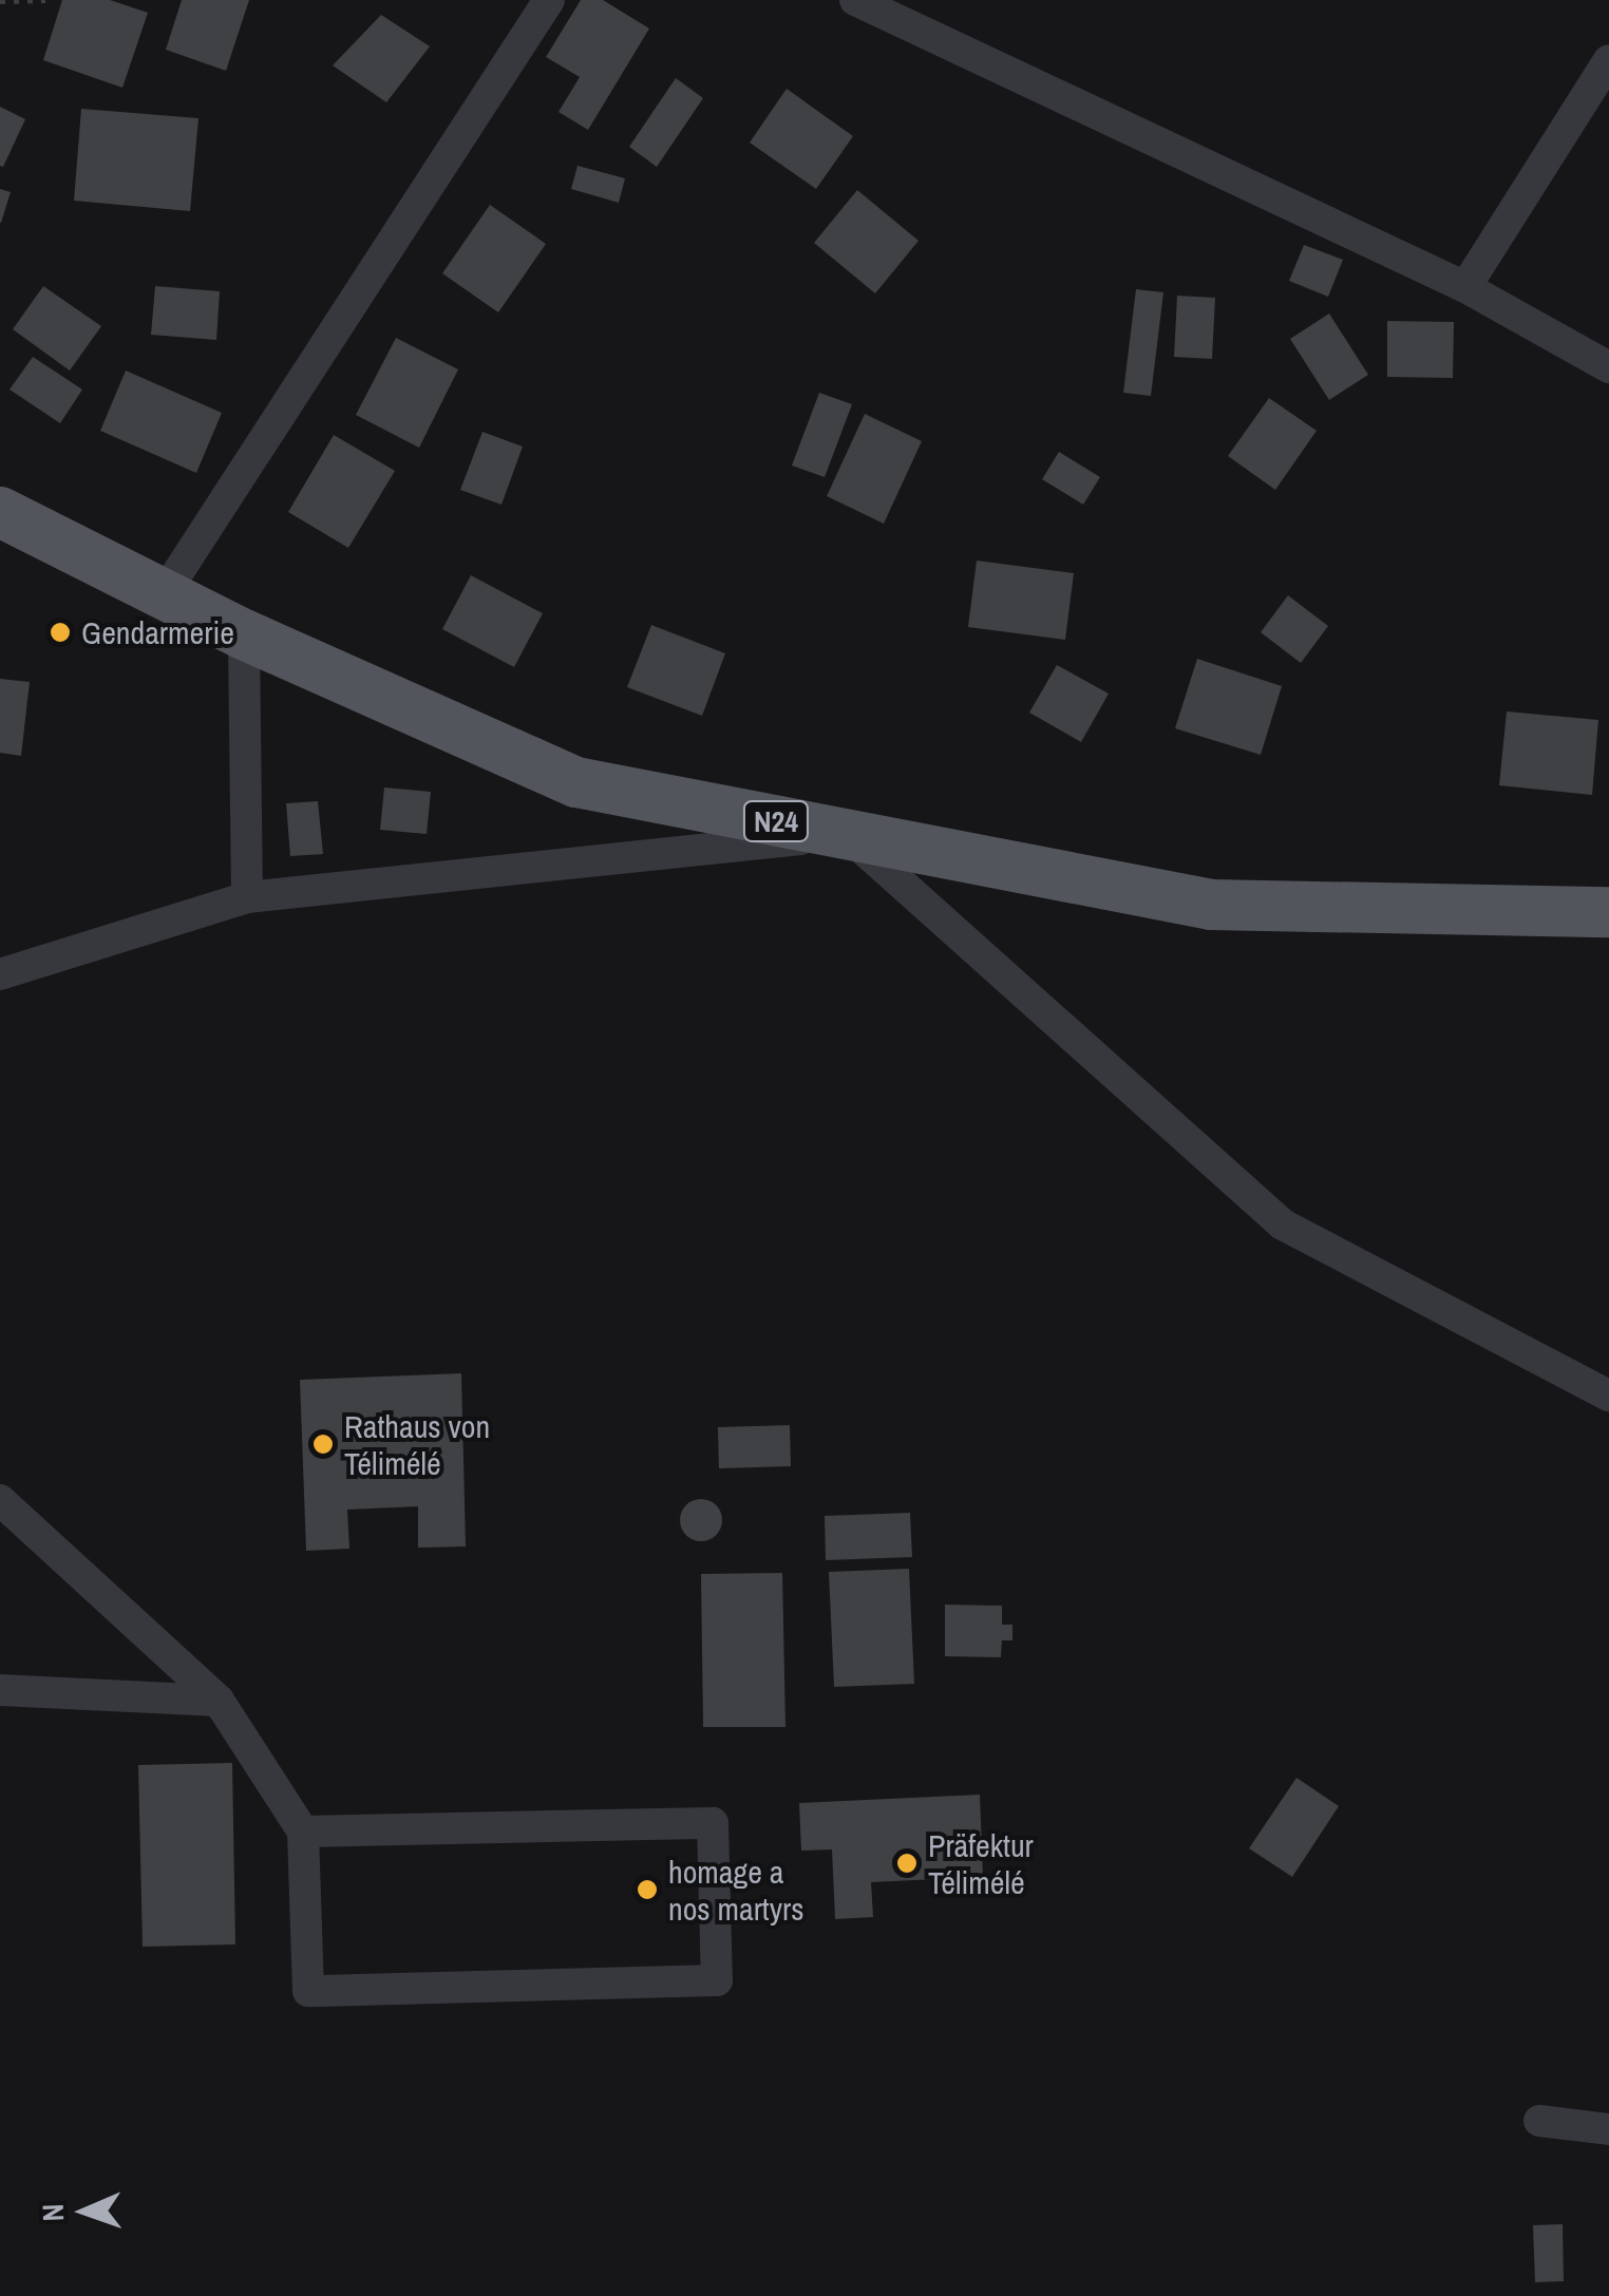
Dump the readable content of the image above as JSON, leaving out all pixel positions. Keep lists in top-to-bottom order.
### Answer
{
  "streets": {
    "main road": ["N24"]
  },
  "places": [
    "Gendarmerie",
    "Rathaus von Télimélé",
    "Präfektur Télimélé",
    "homage a nos martyrs"
  ],
  "north": "left"
}
